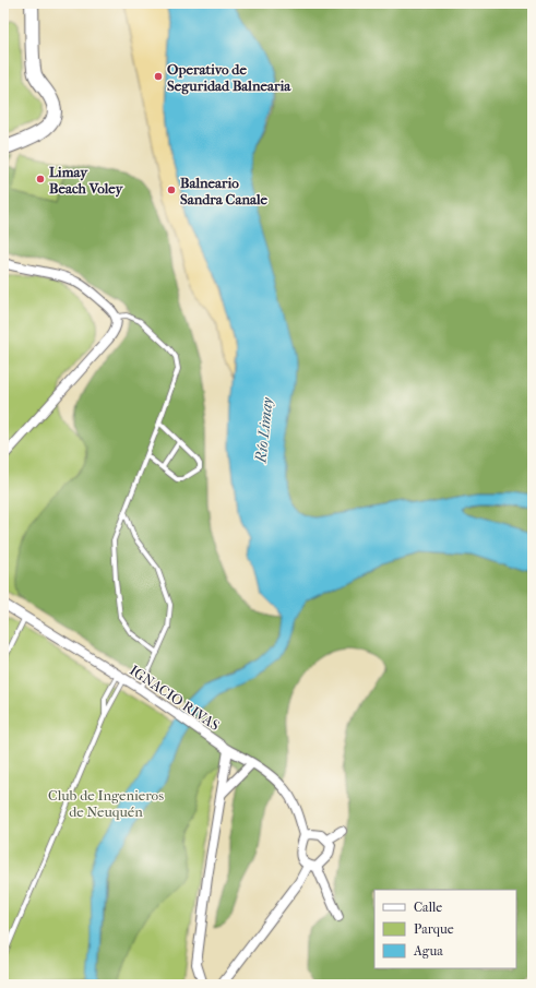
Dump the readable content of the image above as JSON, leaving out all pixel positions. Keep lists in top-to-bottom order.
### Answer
{
  "streets": {
    "street": ["IGNACIO RIVAS"]
  },
  "water": ["Río Limay"],
  "parks": ["Club de Ingenieros de Neuquén"],
  "places": ["Operativo de Seguridad Balnearia", "Limay Beach Voley", "Balneario Sandra Canale"],
  "legend": ["Calle", "Parque", "Agua"]
}
